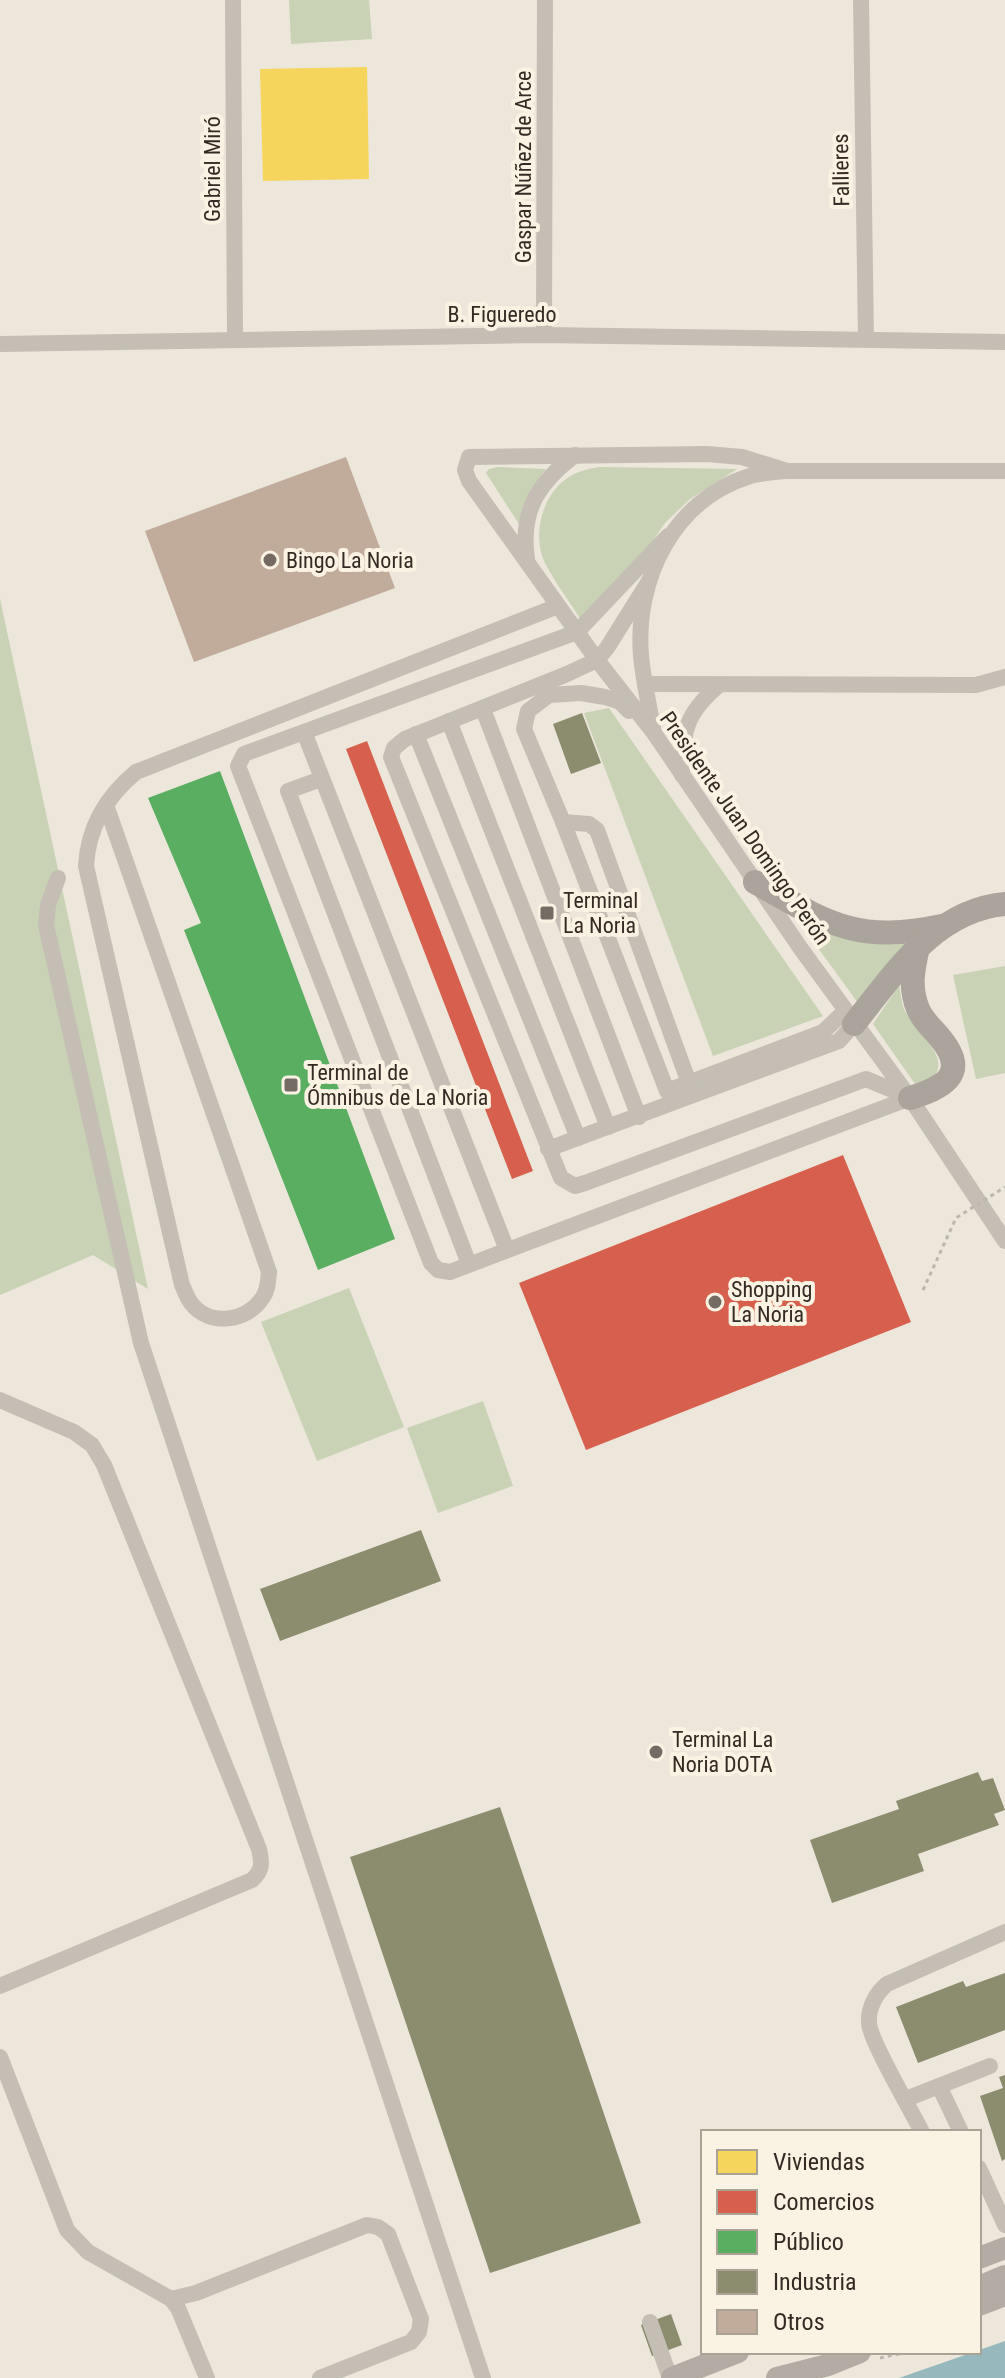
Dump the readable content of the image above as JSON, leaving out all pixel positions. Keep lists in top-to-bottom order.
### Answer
{
  "streets": {
    "street": [
      "Gaspar Núñez de Arce",
      "Gabriel Miró",
      "Fallieres",
      "B. Figueredo",
      "Presidente Juan Domingo Perón"
    ]
  },
  "crossings": [
    ["Gaspar Núñez de Arce", "B. Figueredo"],
    ["Gabriel Miró", "B. Figueredo"],
    ["Fallieres", "B. Figueredo"]
  ],
  "places": {
    "other": ["Bingo La Noria", "Shopping La Noria", "Terminal La Noria DOTA"],
    "transit": ["Terminal La Noria", "Terminal de Ómnibus de La Noria"]
  },
  "legend": [
    "Viviendas",
    "Comercios",
    "Público",
    "Industria",
    "Otros"
  ]
}
